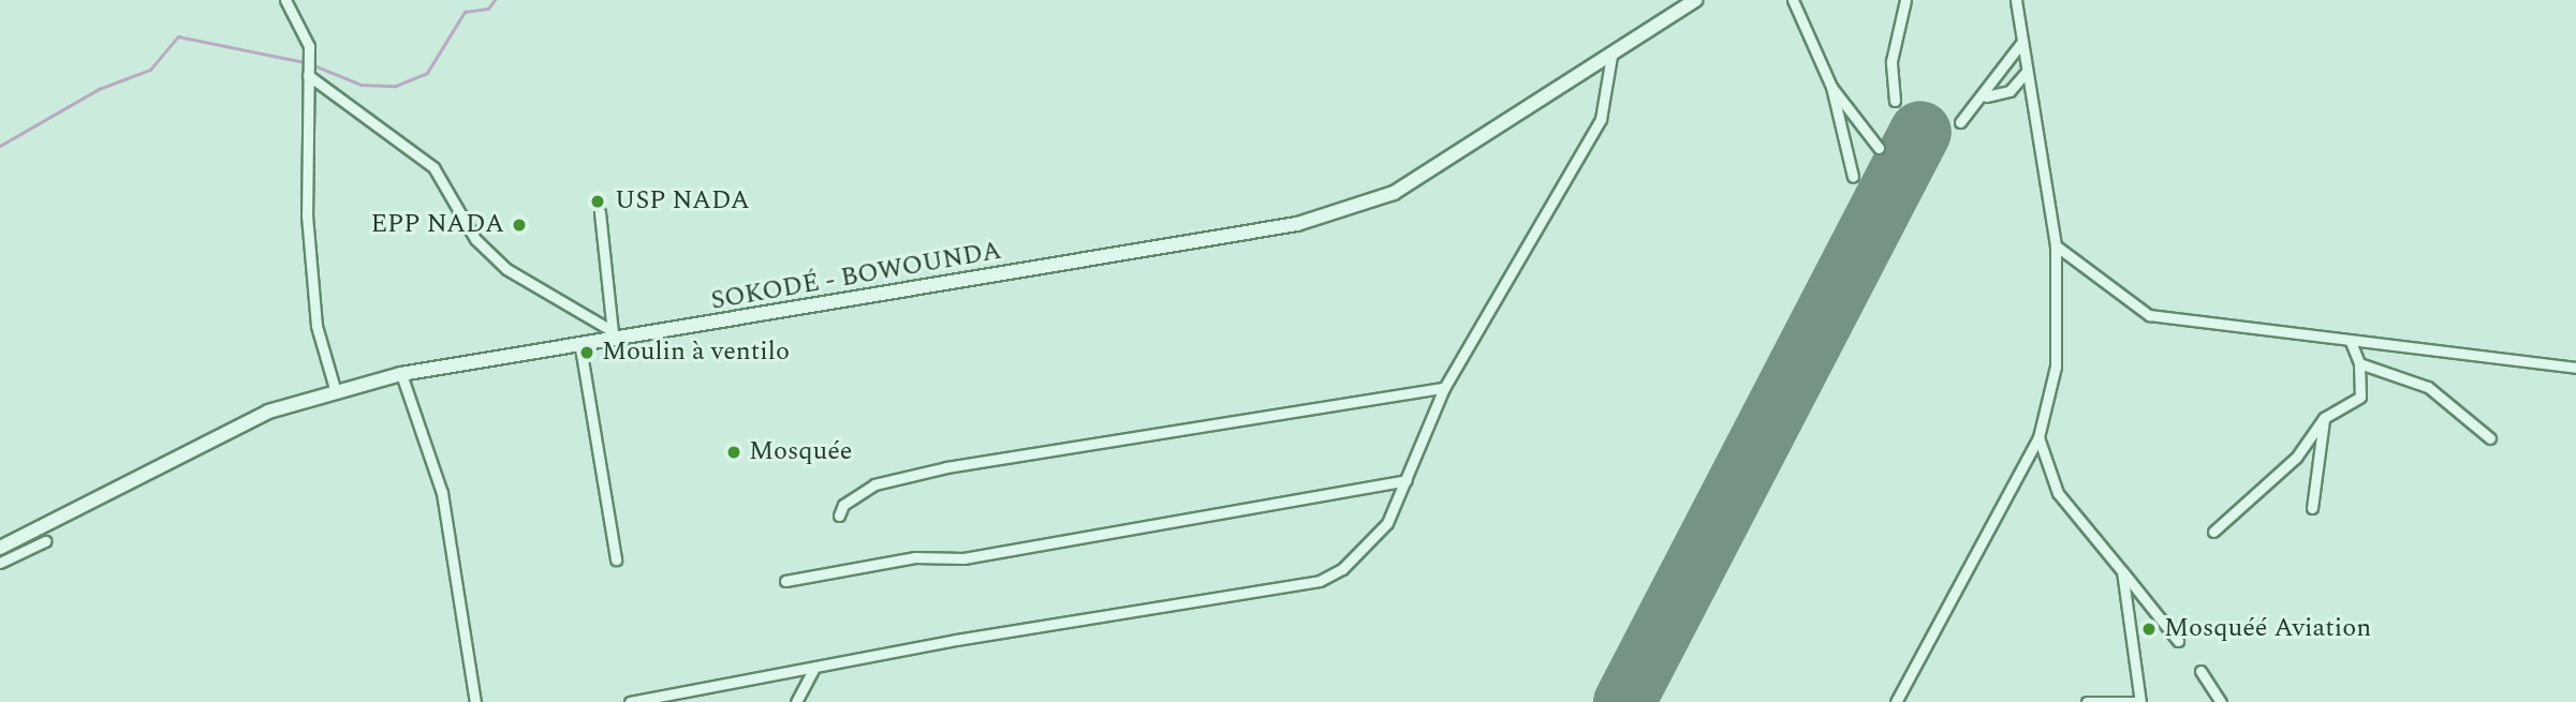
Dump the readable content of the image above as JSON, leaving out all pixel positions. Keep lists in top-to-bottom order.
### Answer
{
  "streets": {
    "main road": ["SOKODÉ - BOWOUNDA"]
  },
  "places": [
    "USP NADA",
    "EPP NADA",
    "Moulin à ventilo",
    "Mosquée",
    "Mosquéé Aviation"
  ]
}
